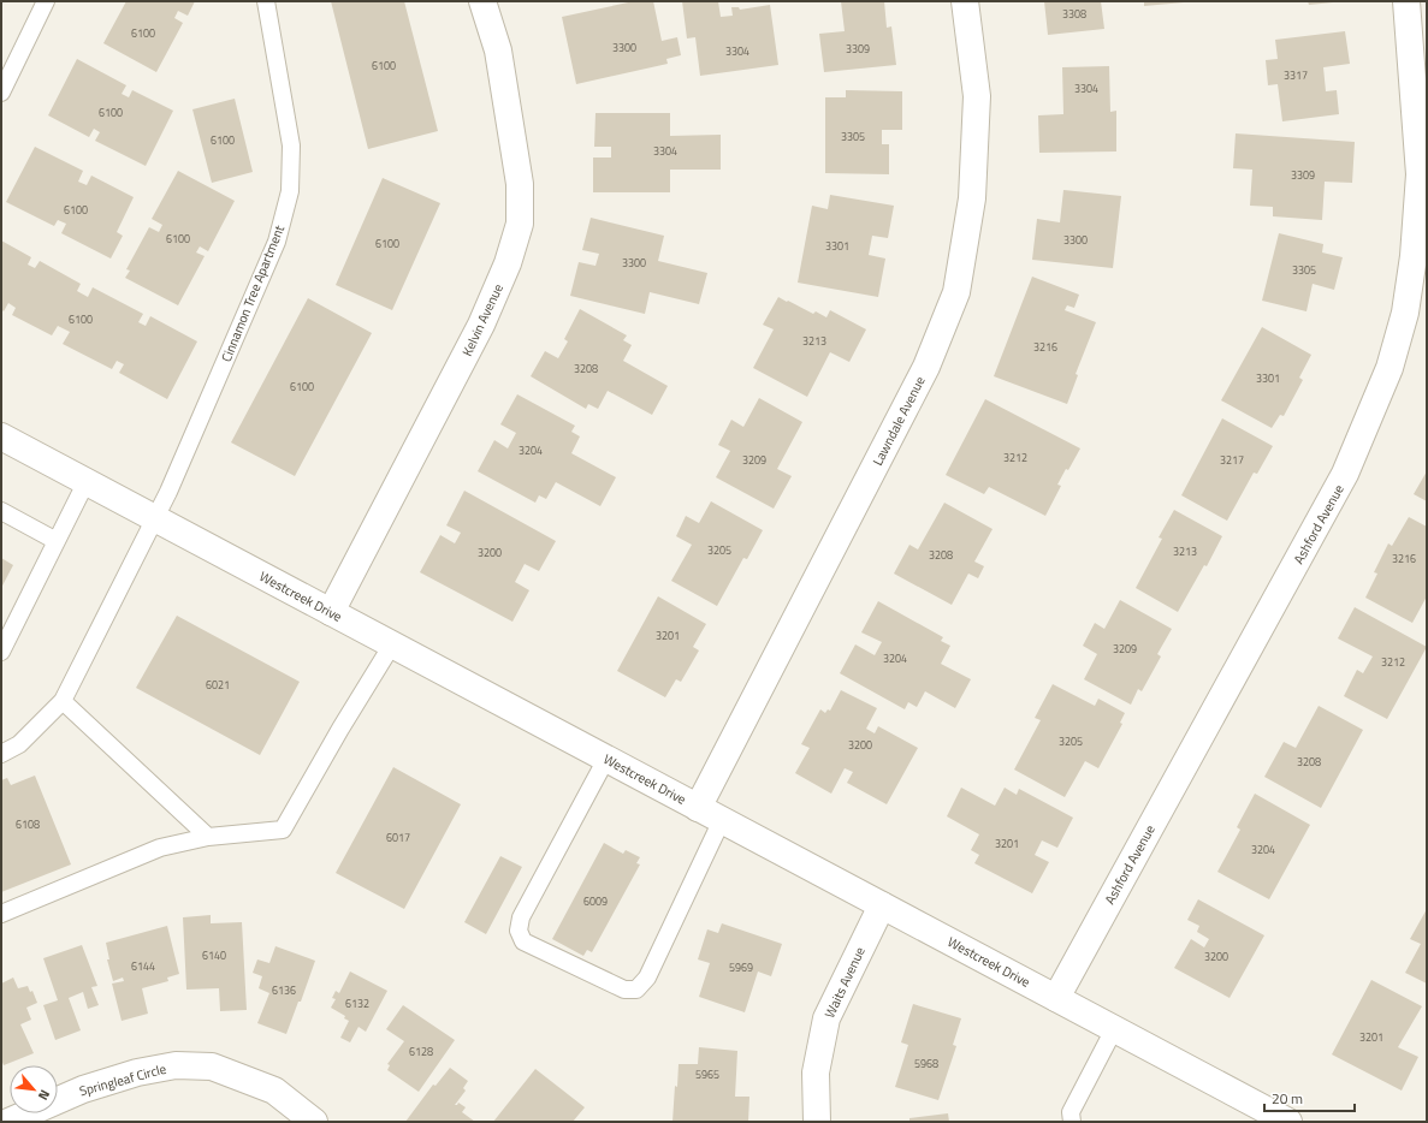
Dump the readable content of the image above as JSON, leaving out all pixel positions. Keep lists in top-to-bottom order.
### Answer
{
  "streets": {
    "street": [
      "Kelvin Avenue",
      "Lawndale Avenue",
      "Ashford Avenue",
      "Westcreek Drive",
      "Waits Avenue",
      "Springleaf Circle"
    ],
    "lane": ["Cinnamon Tree Apartment"]
  },
  "crossings": [
    ["Cinnamon Tree Apartment", "Westcreek Drive"],
    ["Kelvin Avenue", "Westcreek Drive"],
    ["Lawndale Avenue", "Westcreek Drive"],
    ["Ashford Avenue", "Westcreek Drive"],
    ["Westcreek Drive", "Waits Avenue"]
  ],
  "house_numbers": [
    "3308",
    "6100",
    "3300",
    "3309",
    "3304",
    "6100",
    "3317",
    "3304",
    "6100",
    "3305",
    "6100",
    "3304",
    "3309",
    "6100",
    "6100",
    "3300",
    "6100",
    "3301",
    "3300",
    "3305",
    "6100",
    "3213",
    "3216",
    "3208",
    "3301",
    "6100",
    "3204",
    "3212",
    "3209",
    "3217",
    "3205",
    "3213",
    "3200",
    "3208",
    "3216",
    "3201",
    "3209",
    "3204",
    "3212",
    "6021",
    "3205",
    "3200",
    "3208",
    "6108",
    "6017",
    "3201",
    "3204",
    "6009",
    "6140",
    "3200",
    "6144",
    "5969",
    "6136",
    "6132",
    "3201",
    "6128",
    "5968",
    "5965"
  ],
  "scale_bar": "20 m",
  "north": "bottom right"
}
